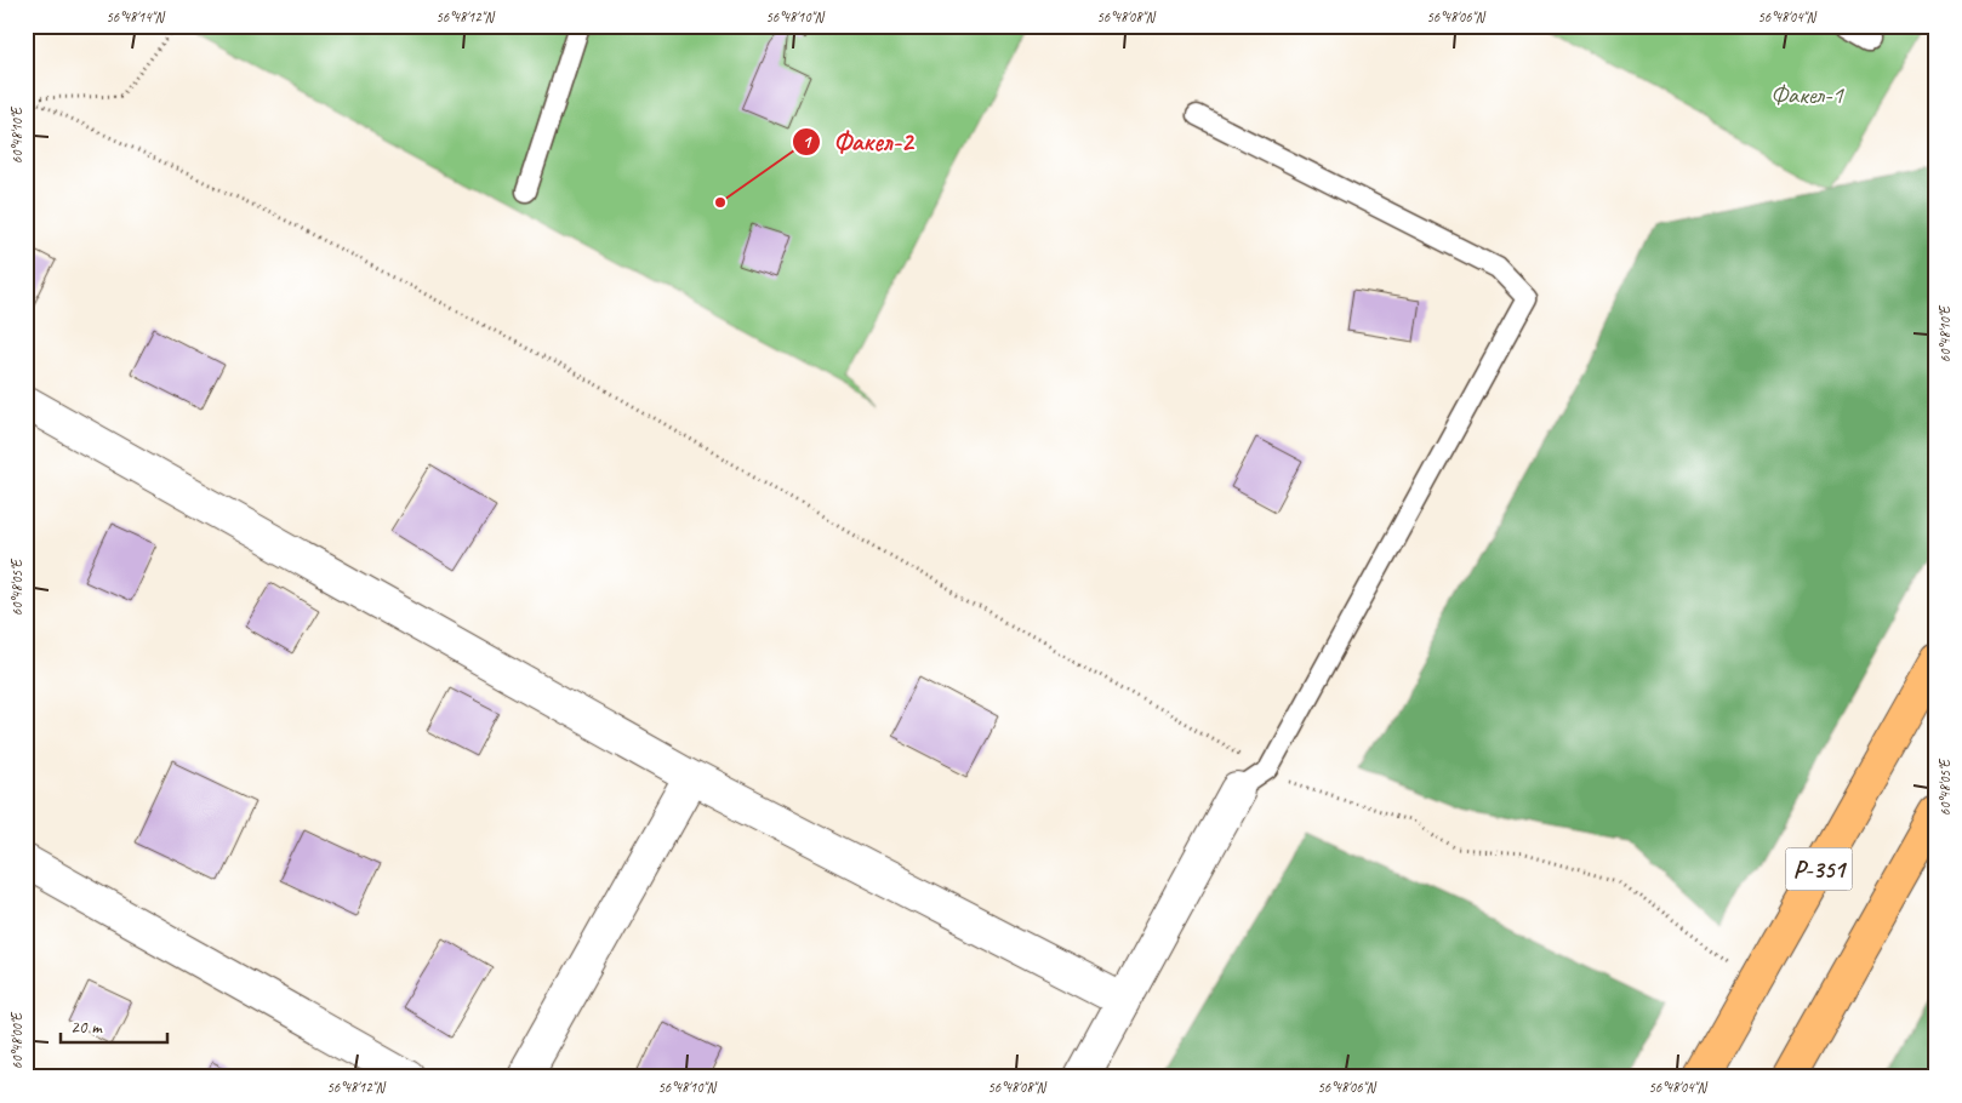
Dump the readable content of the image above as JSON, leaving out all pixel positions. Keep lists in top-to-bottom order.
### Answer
{
  "streets": {
    "highway": ["Р-351"]
  },
  "parks": ["Факел-1"],
  "places": ["Факел-2"],
  "scale_bar": "20 m",
  "coordinates": [
    "56°48'14\"N",
    "56°48'12\"N",
    "56°48'10\"N",
    "56°48'08\"N",
    "56°48'06\"N",
    "56°48'04\"N",
    "60°48'10\"E",
    "60°48'05\"E",
    "60°48'00\"E"
  ]
}
